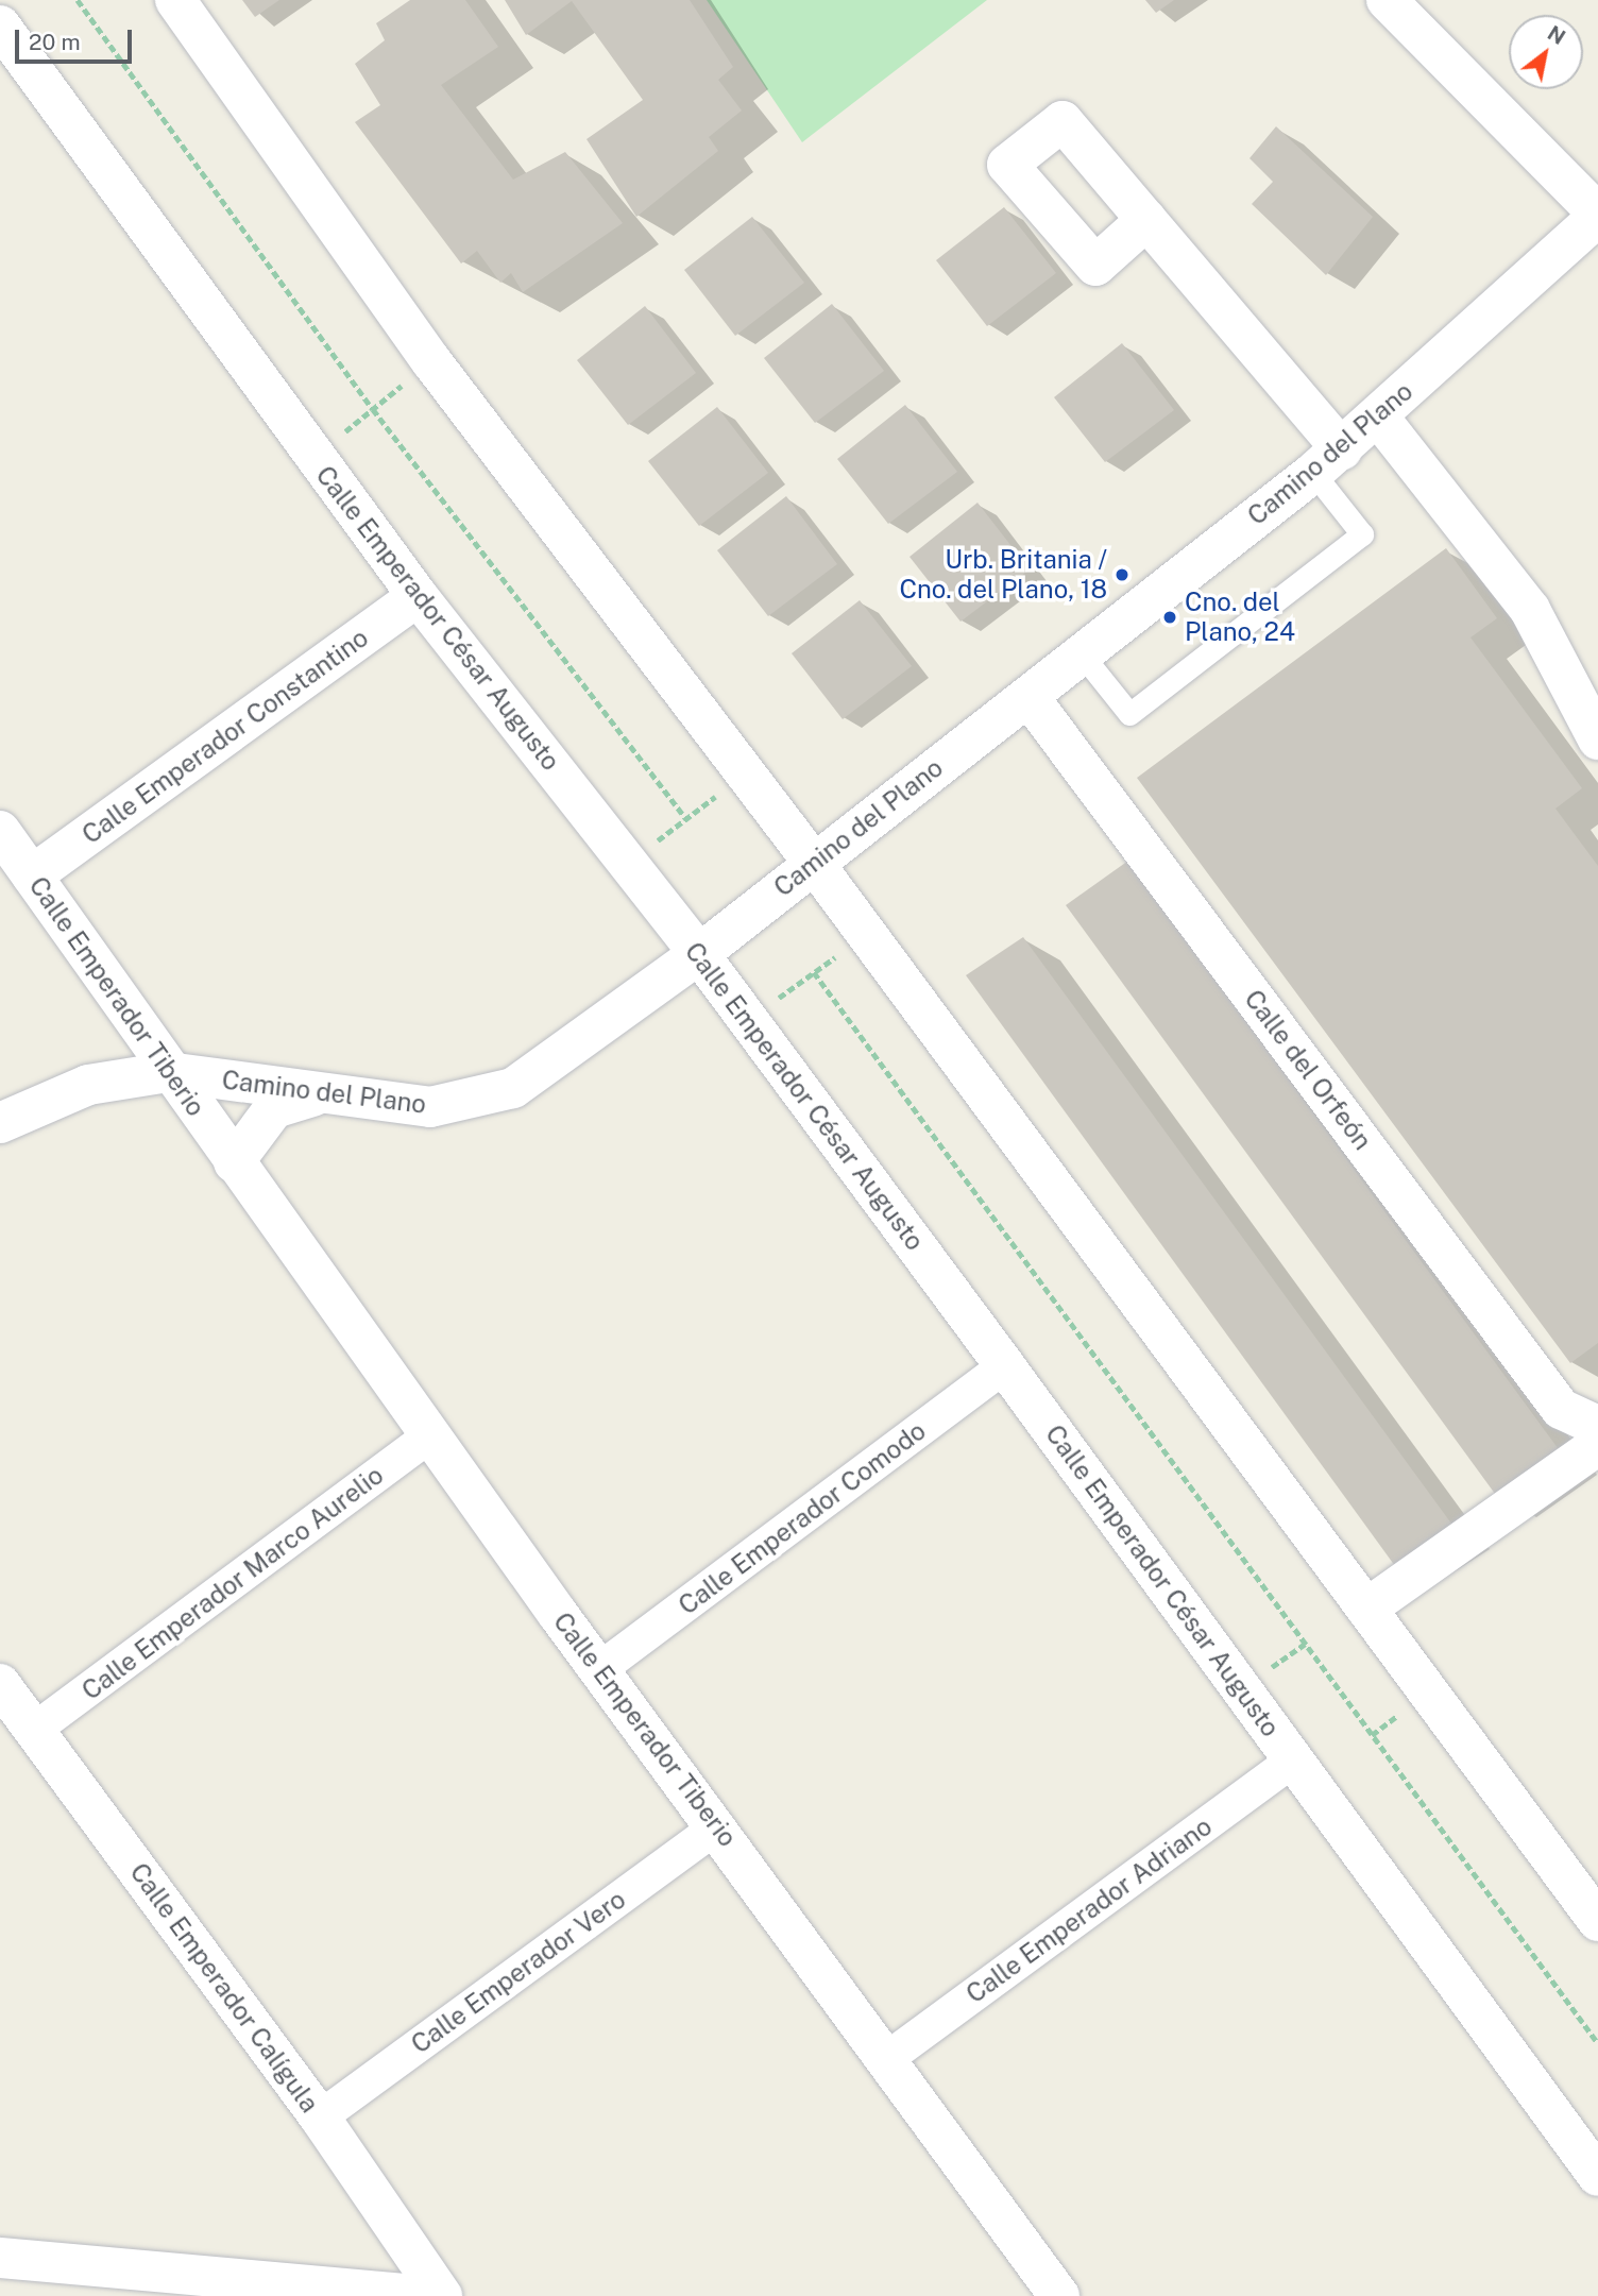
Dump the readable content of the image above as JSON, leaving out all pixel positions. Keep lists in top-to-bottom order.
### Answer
{
  "streets": {
    "street": [
      "Camino del Plano",
      "Calle Emperador César Augusto",
      "Calle Emperador Constantino",
      "Calle Emperador Tiberio",
      "Calle del Orfeón",
      "Calle Emperador Comodo",
      "Calle Emperador Marco Aurelio",
      "Calle Emperador Adriano",
      "Calle Emperador Vero",
      "Calle Emperador Calígula"
    ]
  },
  "crossings": [
    ["Camino del Plano", "Calle Emperador César Augusto"],
    ["Camino del Plano", "Calle Emperador Tiberio"],
    ["Camino del Plano", "Calle del Orfeón"],
    ["Calle Emperador César Augusto", "Calle Emperador Constantino"],
    ["Calle Emperador César Augusto", "Calle Emperador Comodo"],
    ["Calle Emperador César Augusto", "Calle Emperador Adriano"],
    ["Calle Emperador Constantino", "Calle Emperador Tiberio"],
    ["Calle Emperador Tiberio", "Calle Emperador Comodo"],
    ["Calle Emperador Tiberio", "Calle Emperador Marco Aurelio"],
    ["Calle Emperador Tiberio", "Calle Emperador Adriano"],
    ["Calle Emperador Tiberio", "Calle Emperador Vero"],
    ["Calle Emperador Marco Aurelio", "Calle Emperador Calígula"],
    ["Calle Emperador Vero", "Calle Emperador Calígula"]
  ],
  "places": ["Urb. Britania / Cno. del Plano, 18", "Cno. del Plano, 24"],
  "scale_bar": "20 m",
  "north": "top right"
}
